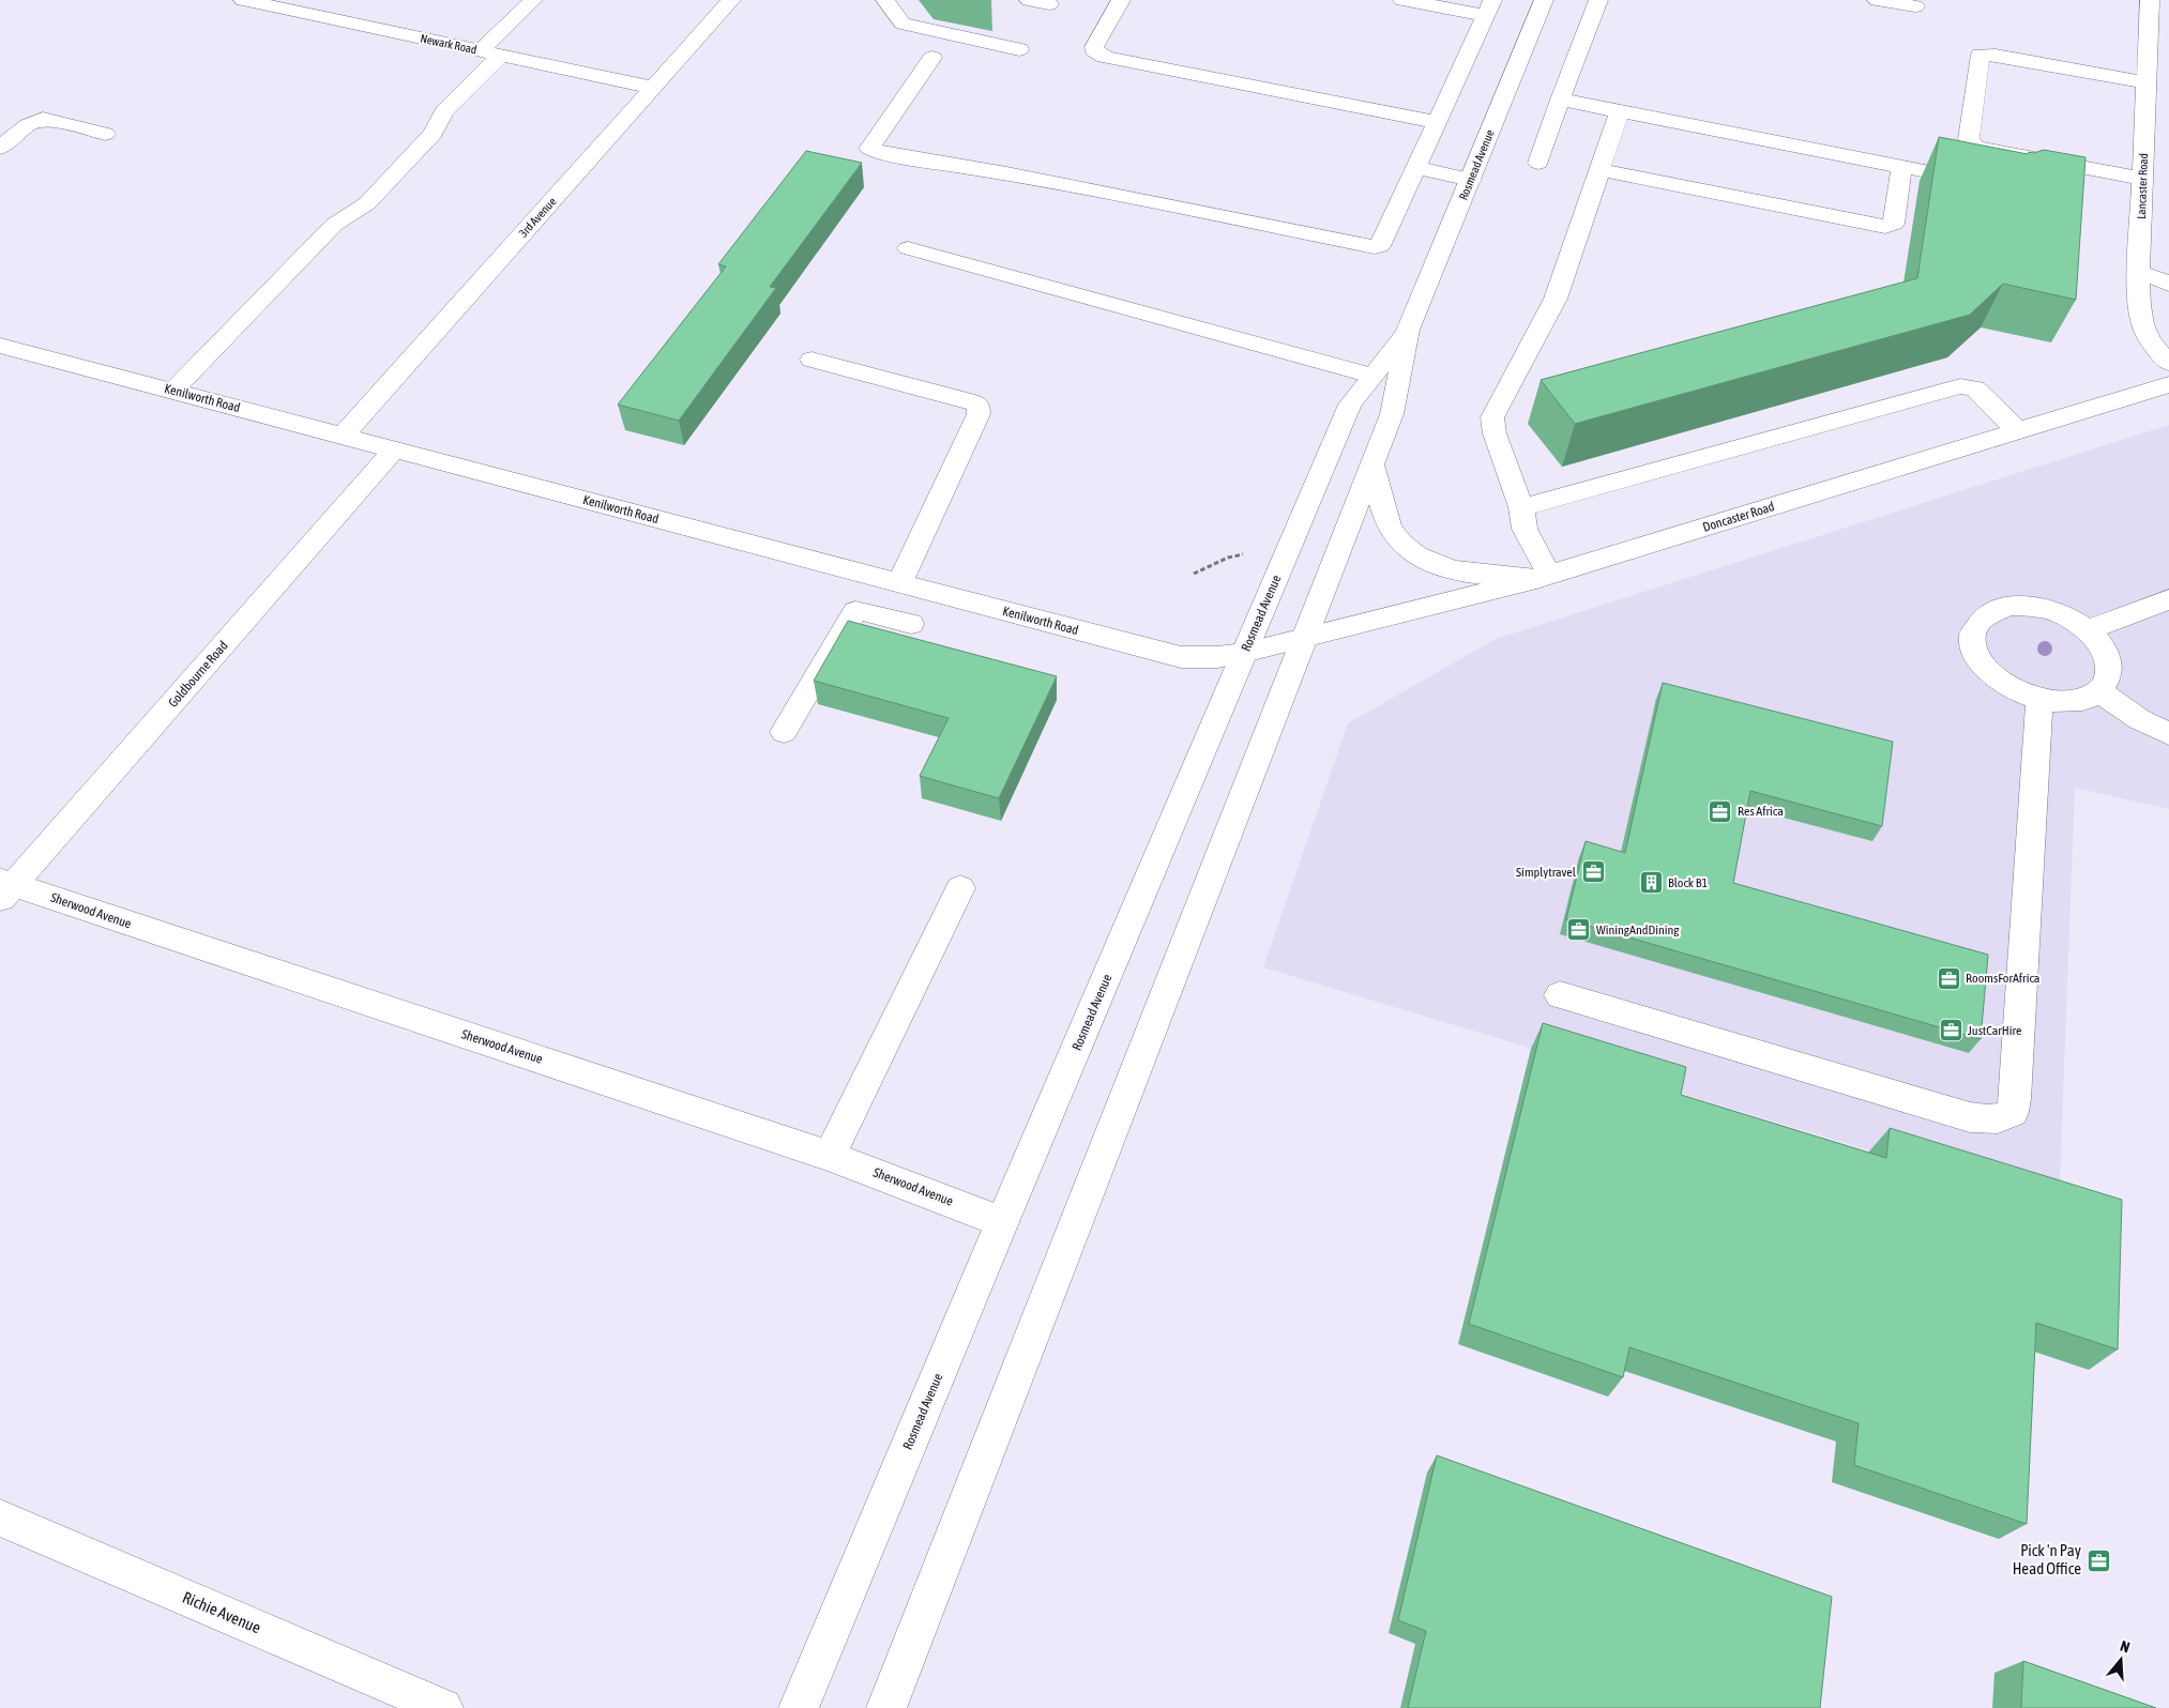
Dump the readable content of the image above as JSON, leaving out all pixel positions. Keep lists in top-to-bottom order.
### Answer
{
  "streets": {
    "street": [
      "Newark Road",
      "Rosmead Avenue",
      "Lancaster Road",
      "3rd Avenue",
      "Kenilworth Road",
      "Doncaster Road",
      "Goldbourne Road",
      "Sherwood Avenue",
      "Richie Avenue"
    ]
  },
  "crossings": [
    ["Newark Road", "3rd Avenue"],
    ["Rosmead Avenue", "Kenilworth Road"],
    ["Rosmead Avenue", "Doncaster Road"],
    ["Rosmead Avenue", "Sherwood Avenue"],
    ["3rd Avenue", "Kenilworth Road"],
    ["Kenilworth Road", "Doncaster Road"],
    ["Kenilworth Road", "Goldbourne Road"],
    ["Goldbourne Road", "Sherwood Avenue"]
  ],
  "places": {
    "office": [
      "Res Africa",
      "Simplytravel",
      "WiningAndDining",
      "RoomsForAfrica",
      "JustCarHire",
      "Pick 'n Pay Head Office"
    ],
    "building": ["Block B1"]
  },
  "north": "top"
}
